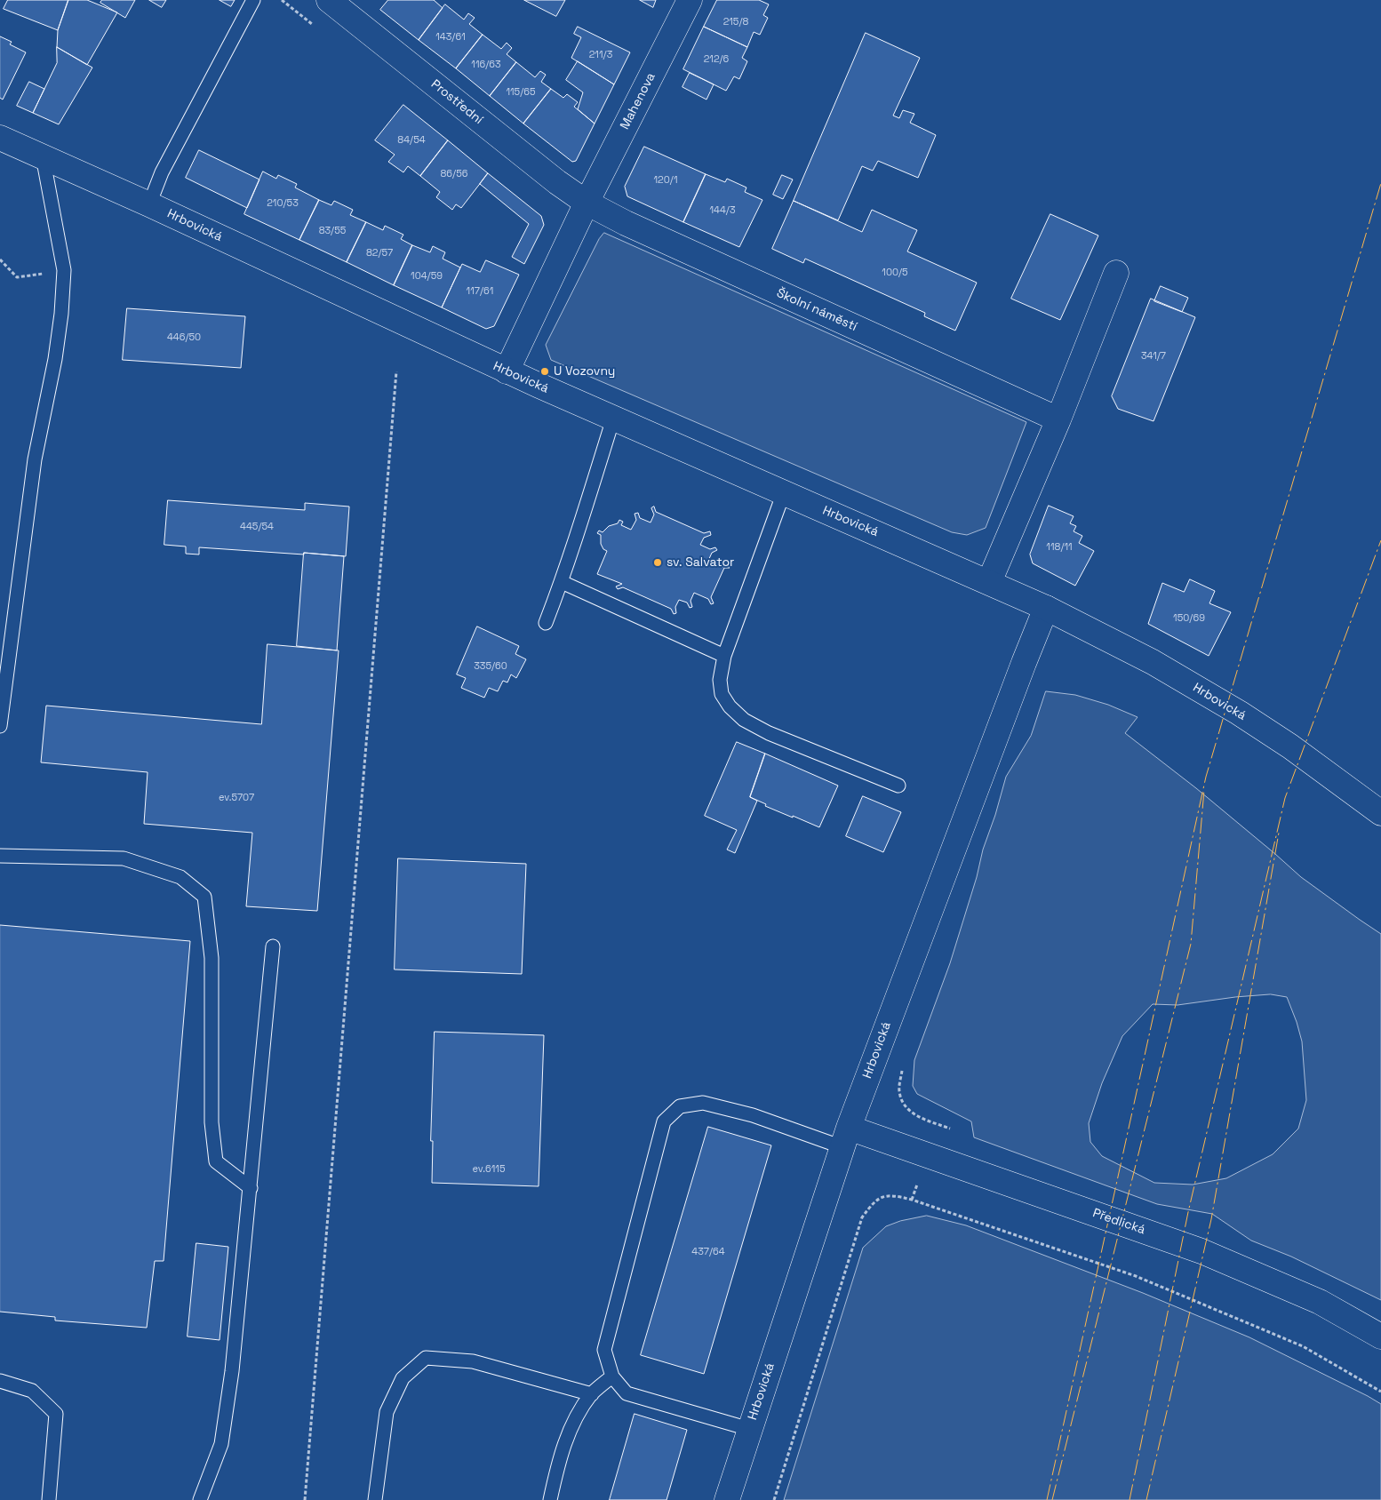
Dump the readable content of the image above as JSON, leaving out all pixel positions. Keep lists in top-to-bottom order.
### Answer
{
  "streets": {
    "street": [
      "Mahenova",
      "Prostřední",
      "Hrbovická",
      "Školní náměstí",
      "Předlická"
    ]
  },
  "crossings": [
    ["Mahenova", "Prostřední"],
    ["Mahenova", "Školní náměstí"],
    ["Prostřední", "Školní náměstí"],
    ["Hrbovická", "Předlická"]
  ],
  "places": ["U Vozovny", "sv. Salvator"],
  "house_numbers": [
    "215/8",
    "143/61",
    "211/3",
    "212/6",
    "116/63",
    "115/65",
    "84/54",
    "86/56",
    "120/1",
    "210/53",
    "144/3",
    "83/55",
    "82/57",
    "100/5",
    "104/59",
    "117/61",
    "446/50",
    "341/7",
    "445/54",
    "118/11",
    "150/69",
    "335/60",
    "ev.5707",
    "ev.6115",
    "437/64"
  ]
}
